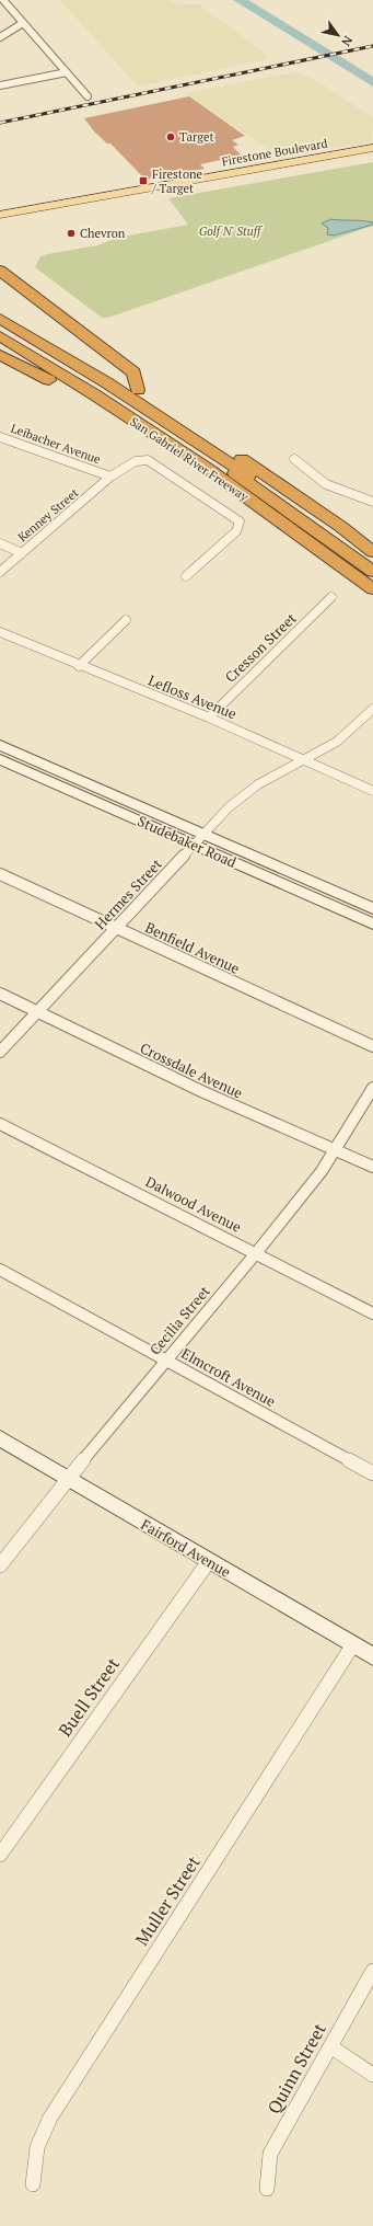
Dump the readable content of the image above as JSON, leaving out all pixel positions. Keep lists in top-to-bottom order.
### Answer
{
  "streets": {
    "highway": ["San Gabriel River Freeway"],
    "main road": ["Firestone Boulevard", "Studebaker Road", "Fairford Avenue"],
    "street": [
      "Leibacher Avenue",
      "Kenney Street",
      "Cresson Street",
      "Lefloss Avenue",
      "Hermes Street",
      "Benfield Avenue",
      "Crossdale Avenue",
      "Dalwood Avenue",
      "Cecilia Street",
      "Elmcroft Avenue",
      "Buell Street",
      "Muller Street",
      "Quinn Street"
    ]
  },
  "crossings": [
    ["Leibacher Avenue", "Kenney Street"],
    ["Cresson Street", "Lefloss Avenue"],
    ["Lefloss Avenue", "Hermes Street"],
    ["Studebaker Road", "Hermes Street"],
    ["Hermes Street", "Benfield Avenue"],
    ["Hermes Street", "Crossdale Avenue"],
    ["Crossdale Avenue", "Cecilia Street"],
    ["Dalwood Avenue", "Cecilia Street"],
    ["Cecilia Street", "Elmcroft Avenue"],
    ["Cecilia Street", "Fairford Avenue"],
    ["Fairford Avenue", "Buell Street"],
    ["Fairford Avenue", "Muller Street"]
  ],
  "parks": ["Golf N' Stuff"],
  "places": {
    "other": ["Target", "Chevron"],
    "transit": ["Firestone / Target"]
  },
  "north": "bottom right"
}
